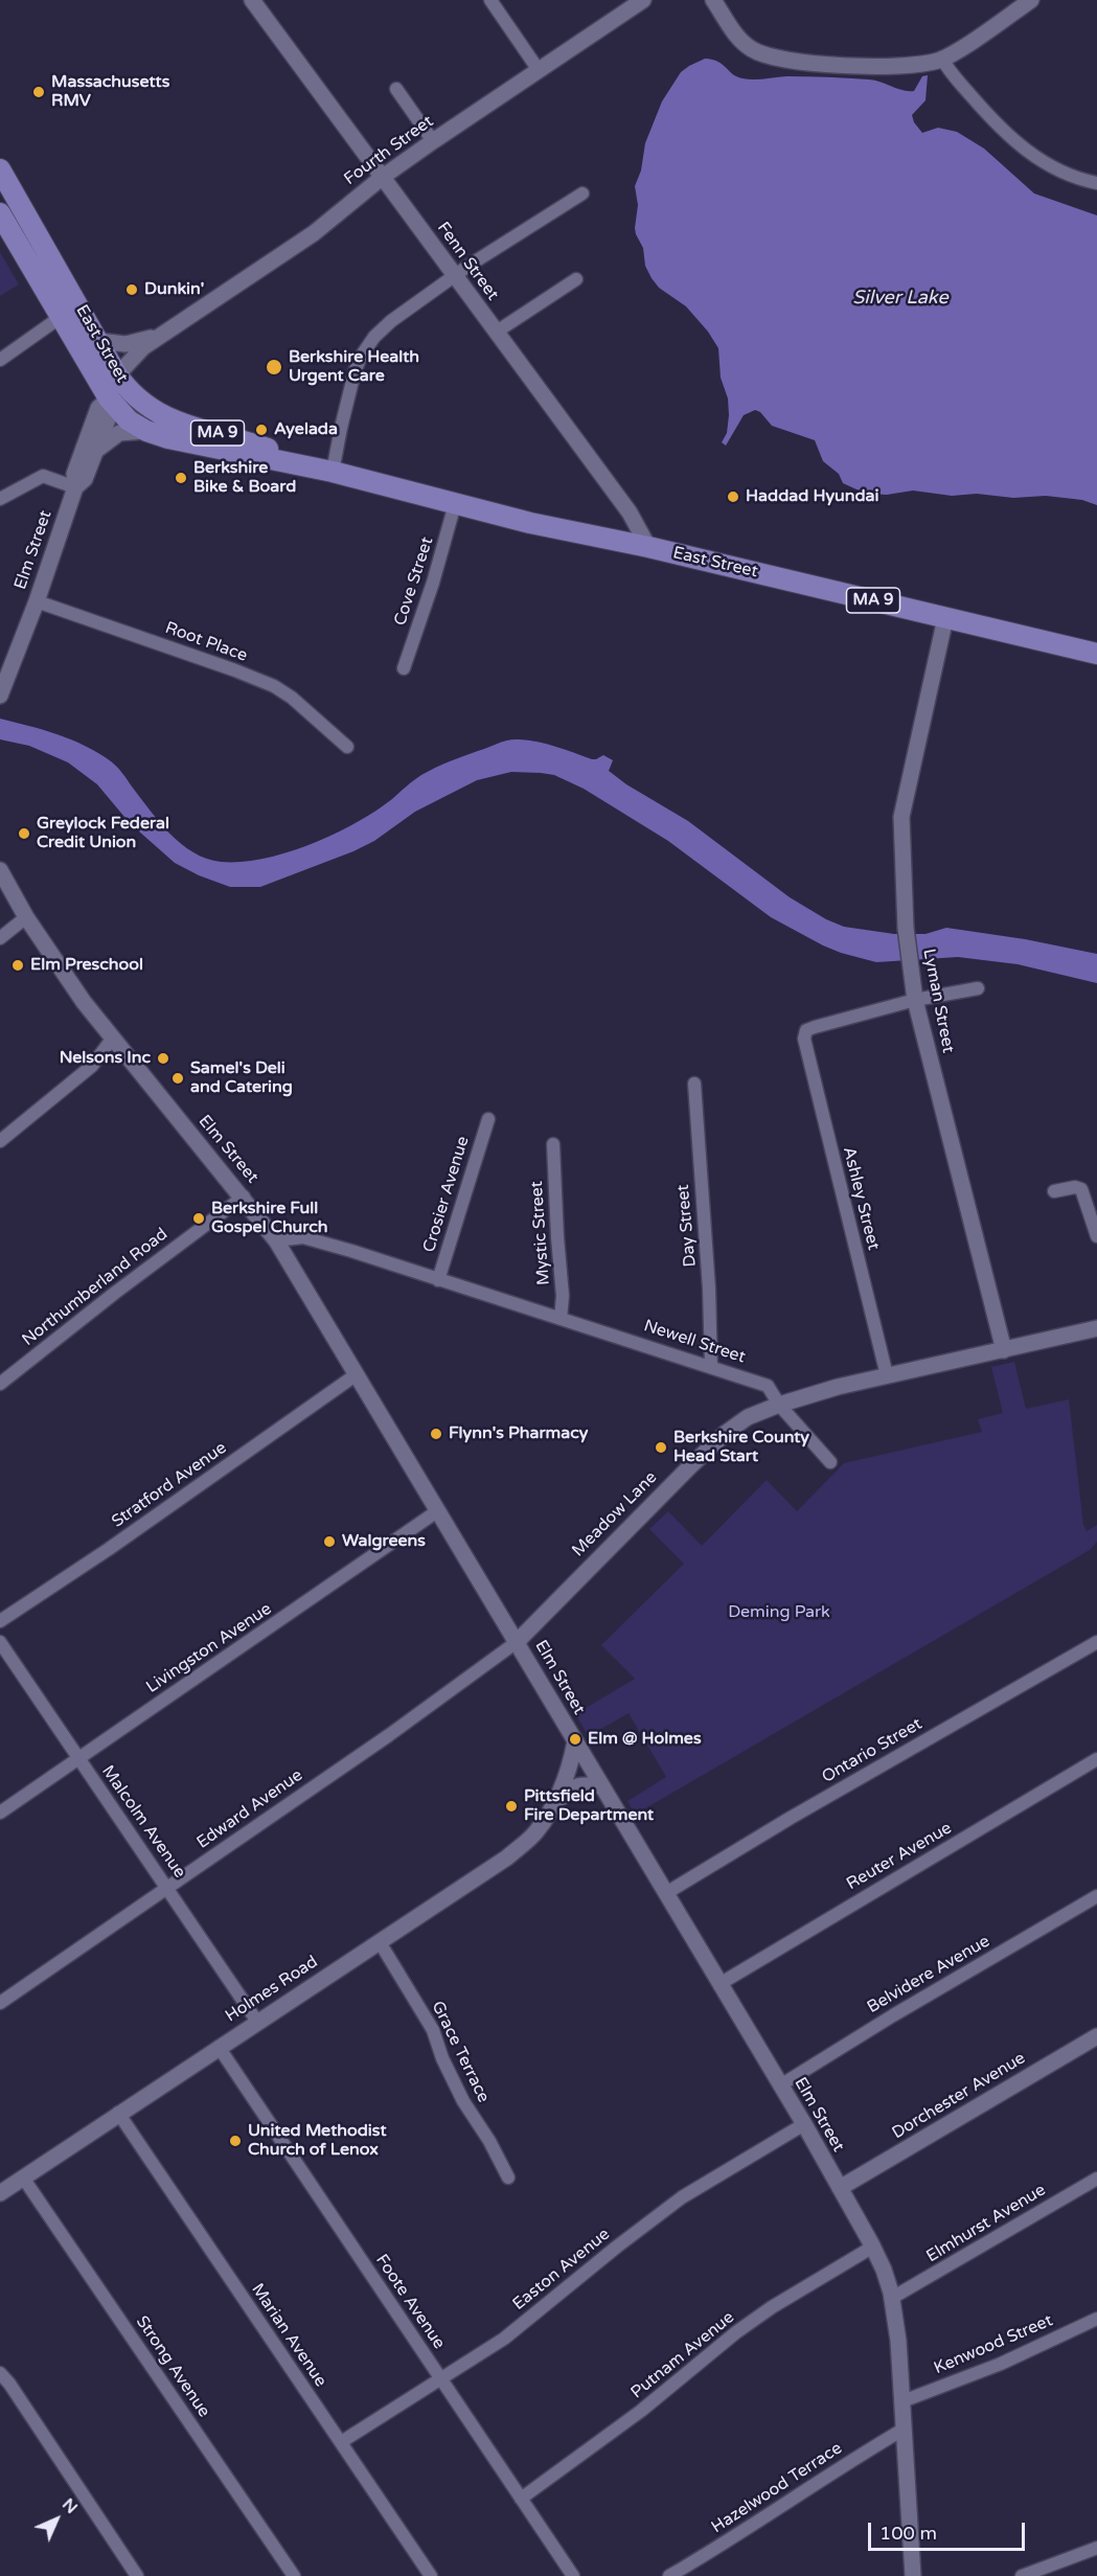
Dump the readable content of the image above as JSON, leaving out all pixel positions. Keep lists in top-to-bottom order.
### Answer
{
  "streets": {
    "highway": ["East Street", "MA 9"],
    "street": [
      "Fourth Street",
      "Fenn Street",
      "Elm Street",
      "Cove Street",
      "Root Place",
      "Lyman Street",
      "Crosier Avenue",
      "Ashley Street",
      "Day Street",
      "Mystic Street",
      "Northumberland Road",
      "Newell Street",
      "Stratford Avenue",
      "Meadow Lane",
      "Livingston Avenue",
      "Ontario Street",
      "Edward Avenue",
      "Malcolm Avenue",
      "Reuter Avenue",
      "Belvidere Avenue",
      "Holmes Road",
      "Grace Terrace",
      "Dorchester Avenue",
      "Elmhurst Avenue",
      "Easton Avenue",
      "Foote Avenue",
      "Marian Avenue",
      "Kenwood Street",
      "Putnam Avenue",
      "Strong Avenue",
      "Hazelwood Terrace"
    ]
  },
  "crossings": [
    ["Fourth Street", "Fenn Street"],
    ["Fourth Street", "East Street"],
    ["Fourth Street", "Elm Street"],
    ["Fenn Street", "East Street"],
    ["East Street", "Elm Street"],
    ["East Street", "Cove Street"],
    ["East Street", "Lyman Street"],
    ["Elm Street", "Root Place"],
    ["Elm Street", "Northumberland Road"],
    ["Elm Street", "Newell Street"],
    ["Elm Street", "Stratford Avenue"],
    ["Elm Street", "Meadow Lane"],
    ["Elm Street", "Livingston Avenue"],
    ["Elm Street", "Ontario Street"],
    ["Elm Street", "Edward Avenue"],
    ["Elm Street", "Reuter Avenue"],
    ["Elm Street", "Belvidere Avenue"],
    ["Elm Street", "Holmes Road"],
    ["Elm Street", "Dorchester Avenue"],
    ["Elm Street", "Elmhurst Avenue"],
    ["Elm Street", "Easton Avenue"],
    ["Elm Street", "Kenwood Street"],
    ["Elm Street", "Putnam Avenue"],
    ["Elm Street", "Hazelwood Terrace"],
    ["Lyman Street", "Ashley Street"],
    ["Crosier Avenue", "Newell Street"],
    ["Day Street", "Newell Street"],
    ["Mystic Street", "Newell Street"],
    ["Newell Street", "Meadow Lane"],
    ["Meadow Lane", "Edward Avenue"],
    ["Livingston Avenue", "Malcolm Avenue"],
    ["Edward Avenue", "Malcolm Avenue"],
    ["Malcolm Avenue", "Holmes Road"],
    ["Holmes Road", "Grace Terrace"],
    ["Holmes Road", "Foote Avenue"],
    ["Holmes Road", "Marian Avenue"],
    ["Holmes Road", "Strong Avenue"],
    ["Easton Avenue", "Foote Avenue"],
    ["Easton Avenue", "Marian Avenue"],
    ["Foote Avenue", "Putnam Avenue"]
  ],
  "water": ["Silver Lake"],
  "parks": ["Deming Park"],
  "places": [
    "Massachusetts RMV",
    "Dunkin'",
    "Berkshire Health Urgent Care",
    "Ayelada",
    "Berkshire Bike & Board",
    "Haddad Hyundai",
    "Greylock Federal Credit Union",
    "Elm Preschool",
    "Nelsons Inc",
    "Samel's Deli and Catering",
    "Berkshire Full Gospel Church",
    "Flynn's Pharmacy",
    "Berkshire County Head Start",
    "Walgreens",
    "Elm @ Holmes",
    "Pittsfield Fire Department",
    "United Methodist Church of Lenox"
  ],
  "scale_bar": "100 m",
  "north": "top right"
}
